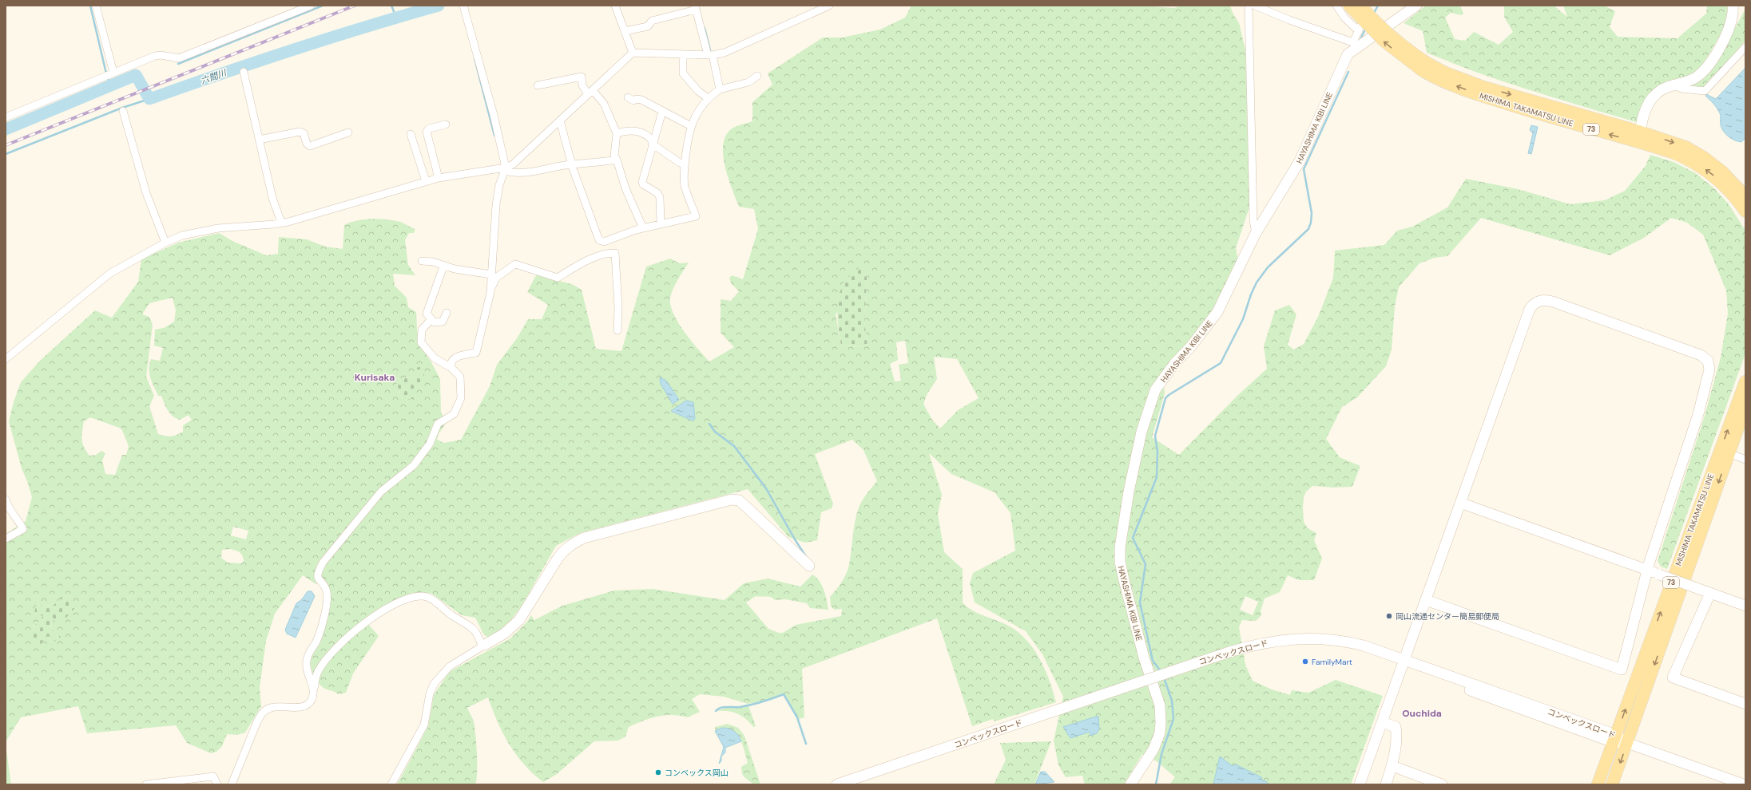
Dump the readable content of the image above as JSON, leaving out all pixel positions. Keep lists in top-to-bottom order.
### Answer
{
  "streets": {
    "main road": ["MISHIMA TAKAMATSU LINE", "73"],
    "street": ["HAYASHIMA KIBI LINE", "コンベックスロード"]
  },
  "crossings": [
    ["MISHIMA TAKAMATSU LINE", "コンベックスロード"]
  ],
  "districts": ["Kurisaka", "Ouchida"],
  "water": ["六間川"],
  "places": ["岡山流通センター簡易郵便局", "FamilyMart", "コンベックス岡山"]
}
